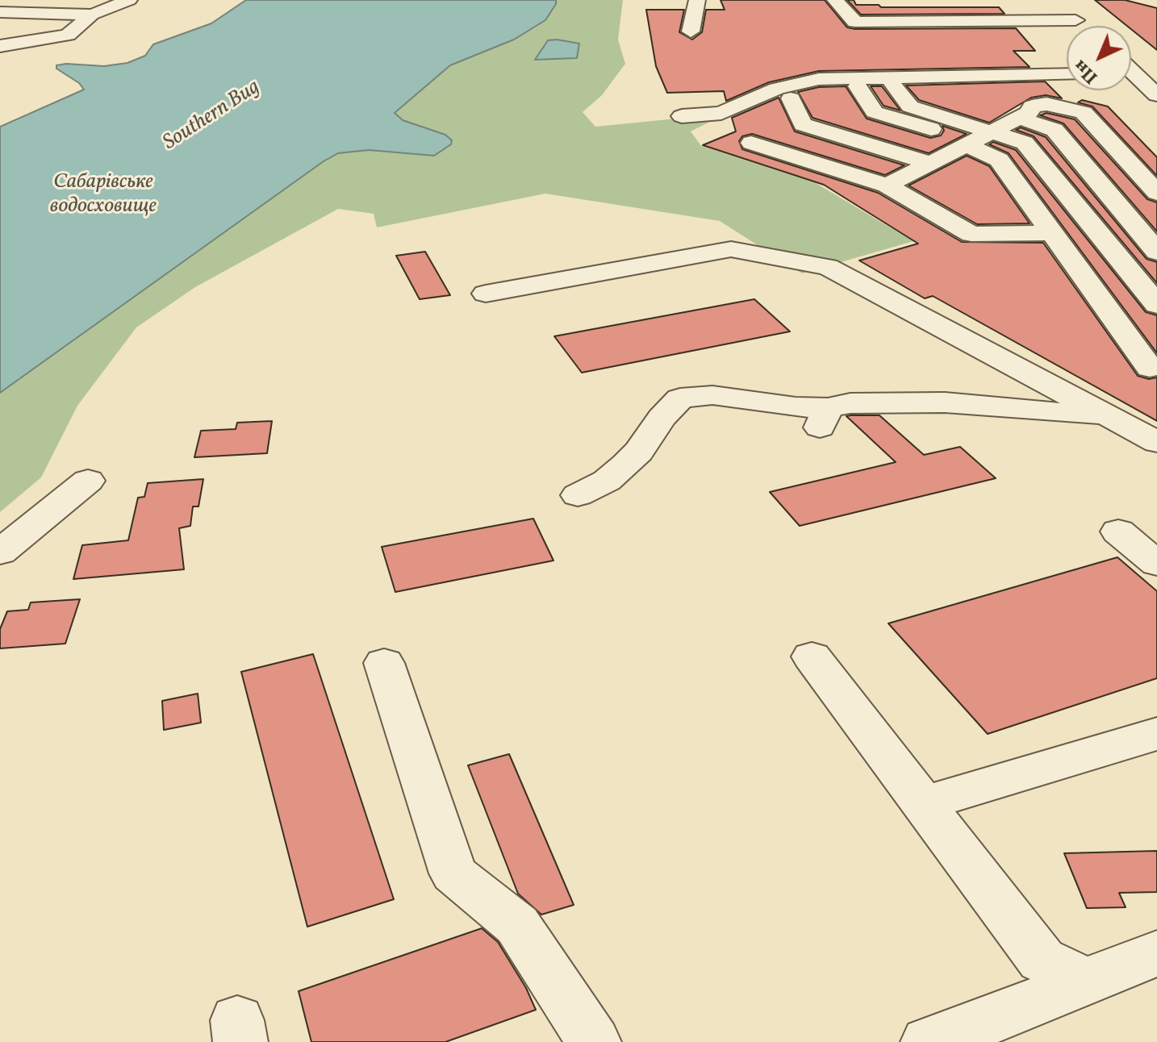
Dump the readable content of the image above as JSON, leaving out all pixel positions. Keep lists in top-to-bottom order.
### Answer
{
  "water": ["Southern Bug", "Сабарівське водосховище"],
  "north": "bottom left"
}
